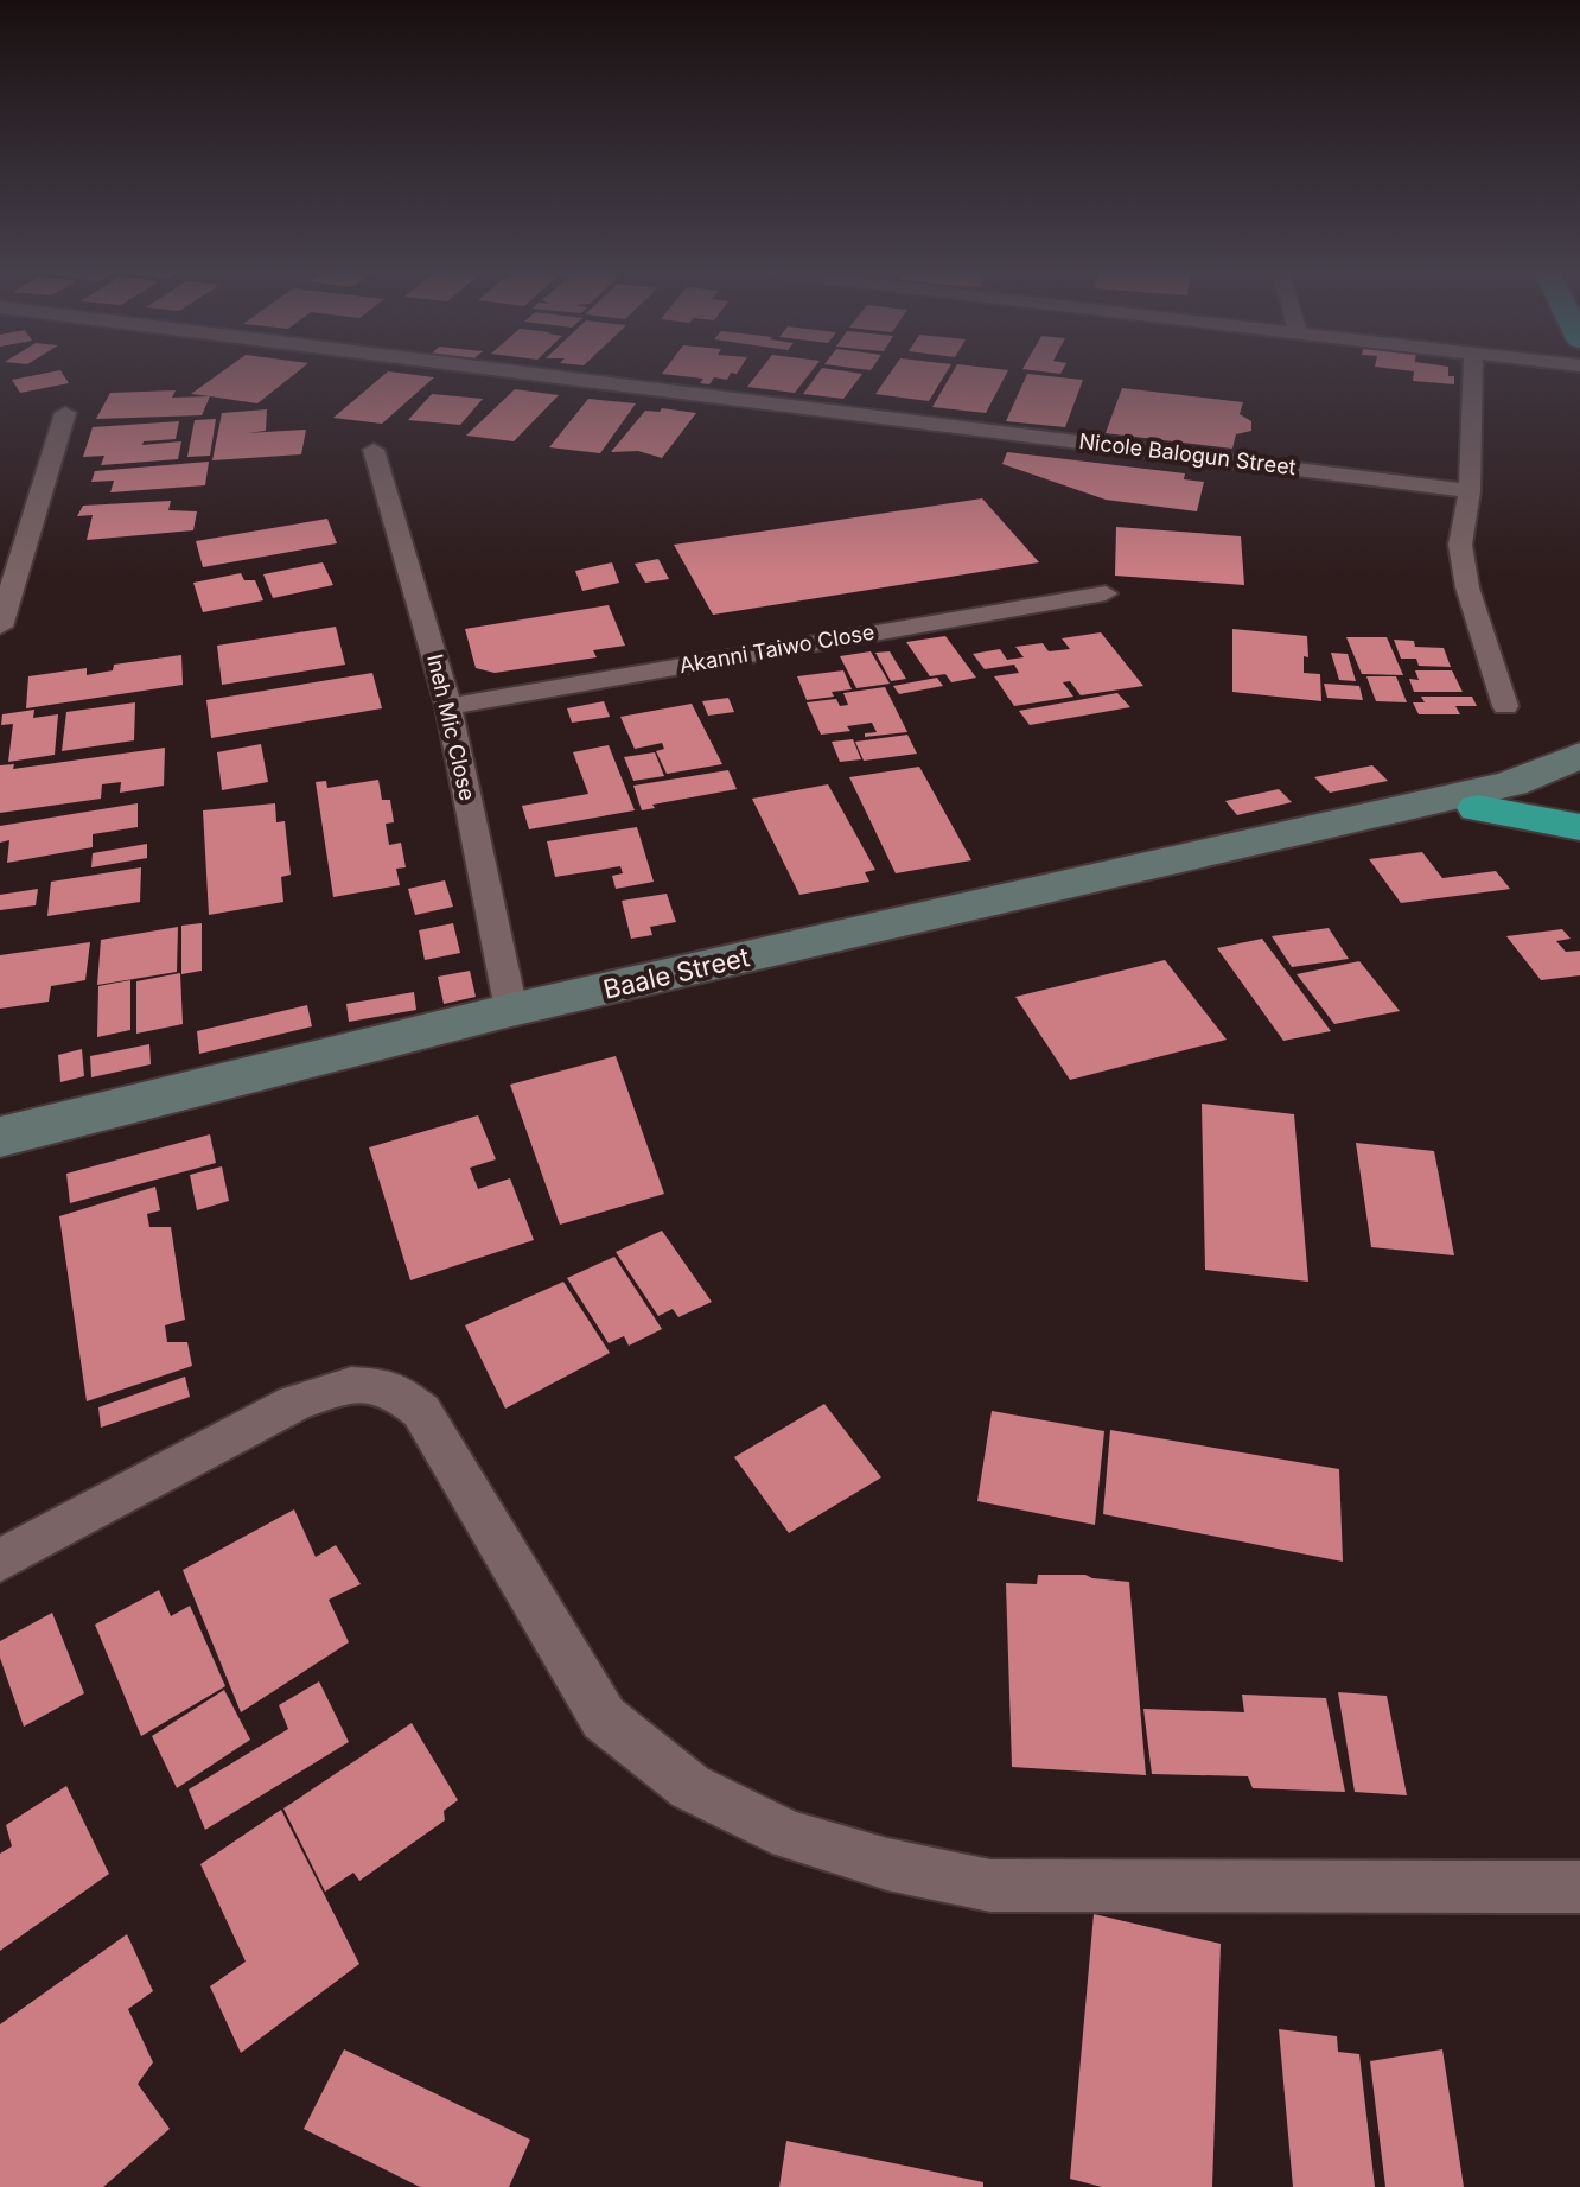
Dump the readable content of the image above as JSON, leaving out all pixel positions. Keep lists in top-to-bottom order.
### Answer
{
  "streets": {
    "street": [
      "Nicole Balogun Street",
      "Akanni Taiwo Close",
      "Ineh Mic Close",
      "Baale Street"
    ]
  },
  "crossings": [
    ["Akanni Taiwo Close", "Ineh Mic Close"],
    ["Ineh Mic Close", "Baale Street"]
  ]
}
